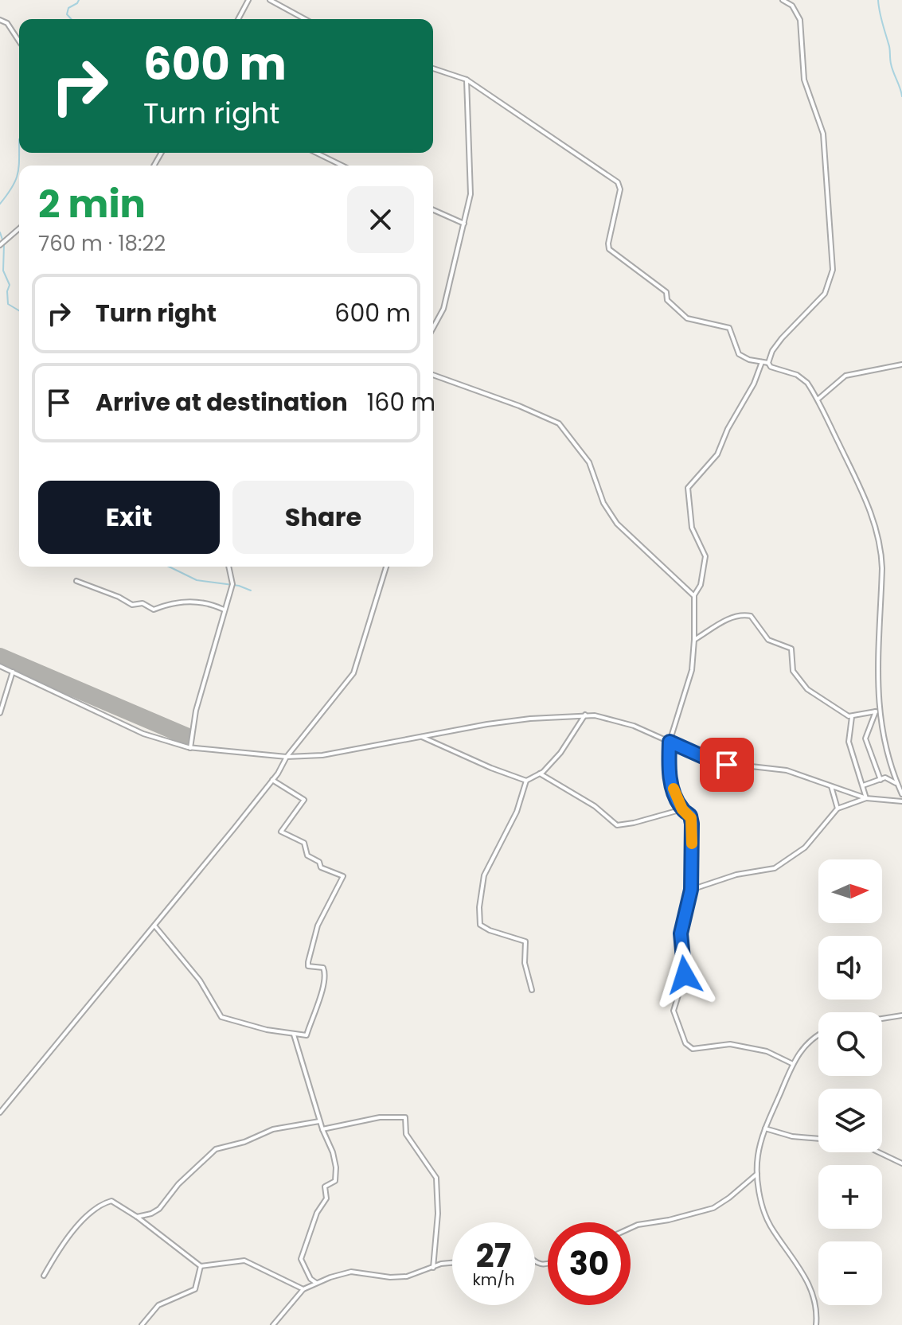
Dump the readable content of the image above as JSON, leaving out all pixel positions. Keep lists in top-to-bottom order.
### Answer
{
  "north": "right",
  "page": {
    "turn": ["600 m", "Turn right"],
    "heading": ["2 min", "760 m · 18:22"],
    "list": [
      {
        "name": "Turn right",
        "value": "600 m"
      },
      {
        "name": "Arrive at destination",
        "value": "160 m"
      }
    ],
    "buttons": ["Exit", "Share"],
    "map_buttons": ["+", "−"],
    "speed": "27 km/h",
    "limit": "30"
  }
}
